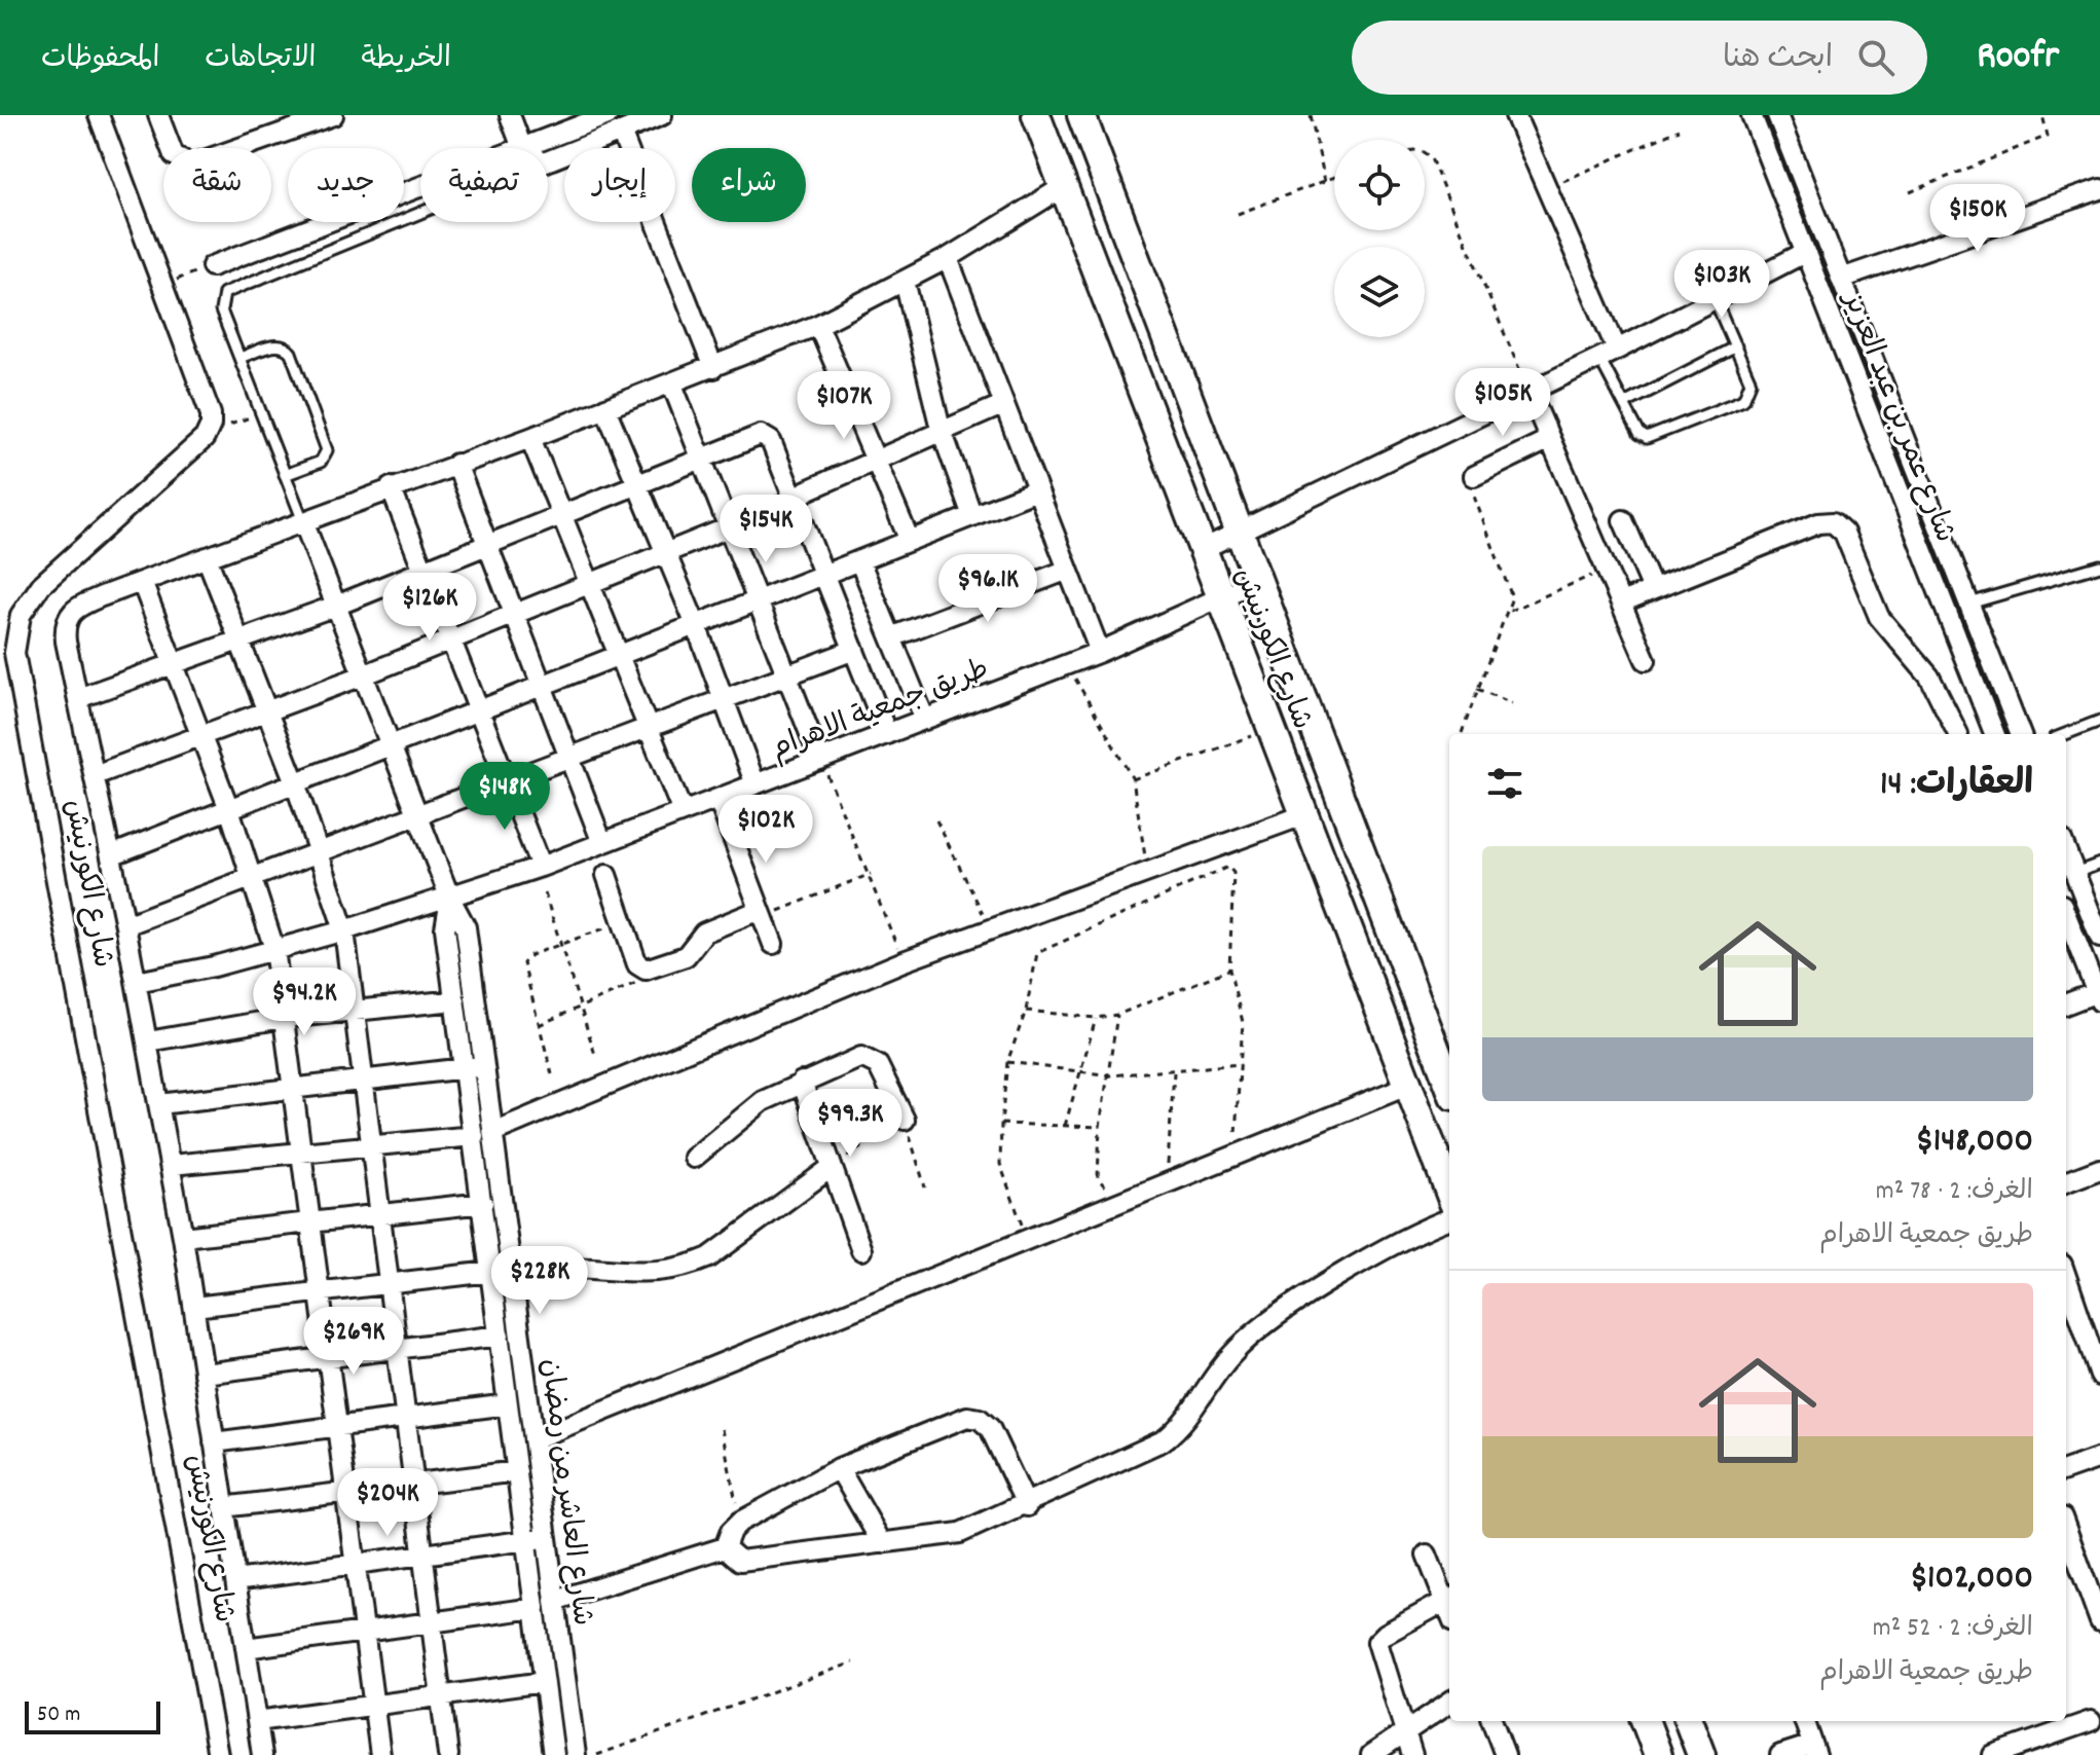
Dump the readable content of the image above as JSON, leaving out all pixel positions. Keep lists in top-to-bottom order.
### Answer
{
  "streets": {
    "main road": ["شارع الكورنيش"],
    "street": ["شارع عمر بن عبد العزيز", "طريق جمعية الاهرام", "شارع العاشر من رمضان"]
  },
  "crossings": [
    ["شارع الكورنيش", "طريق جمعية الاهرام"],
    ["طريق جمعية الاهرام", "شارع العاشر من رمضان"]
  ],
  "scale_bar": "50 m",
  "page": {
    "header": "Roofr",
    "search": "ابحث هنا",
    "nav": ["الخريطة", "الاتجاهات", "المحفوظات"],
    "chip": [
      "شراء",
      "إيجار",
      "تصفية",
      "جديد",
      "شقة"
    ],
    "price": [
      "$150K",
      "$103K",
      "$105K",
      "$107K",
      "$154K",
      "$96.1K",
      "$126K",
      "$148K",
      "$102K",
      "$94.2K",
      "$99.3K",
      "$228K",
      "$269K",
      "$204K"
    ],
    "heading": "العقارات: 14",
    "list": [
      {
        "name": "$148,000",
        "note": "الغرف: 2 · 78 m² · طريق جمعية الاهرام"
      },
      {
        "name": "$102,000",
        "note": "الغرف: 2 · 52 m² · طريق جمعية الاهرام"
      }
    ],
    "scale": "50 m"
  }
}
